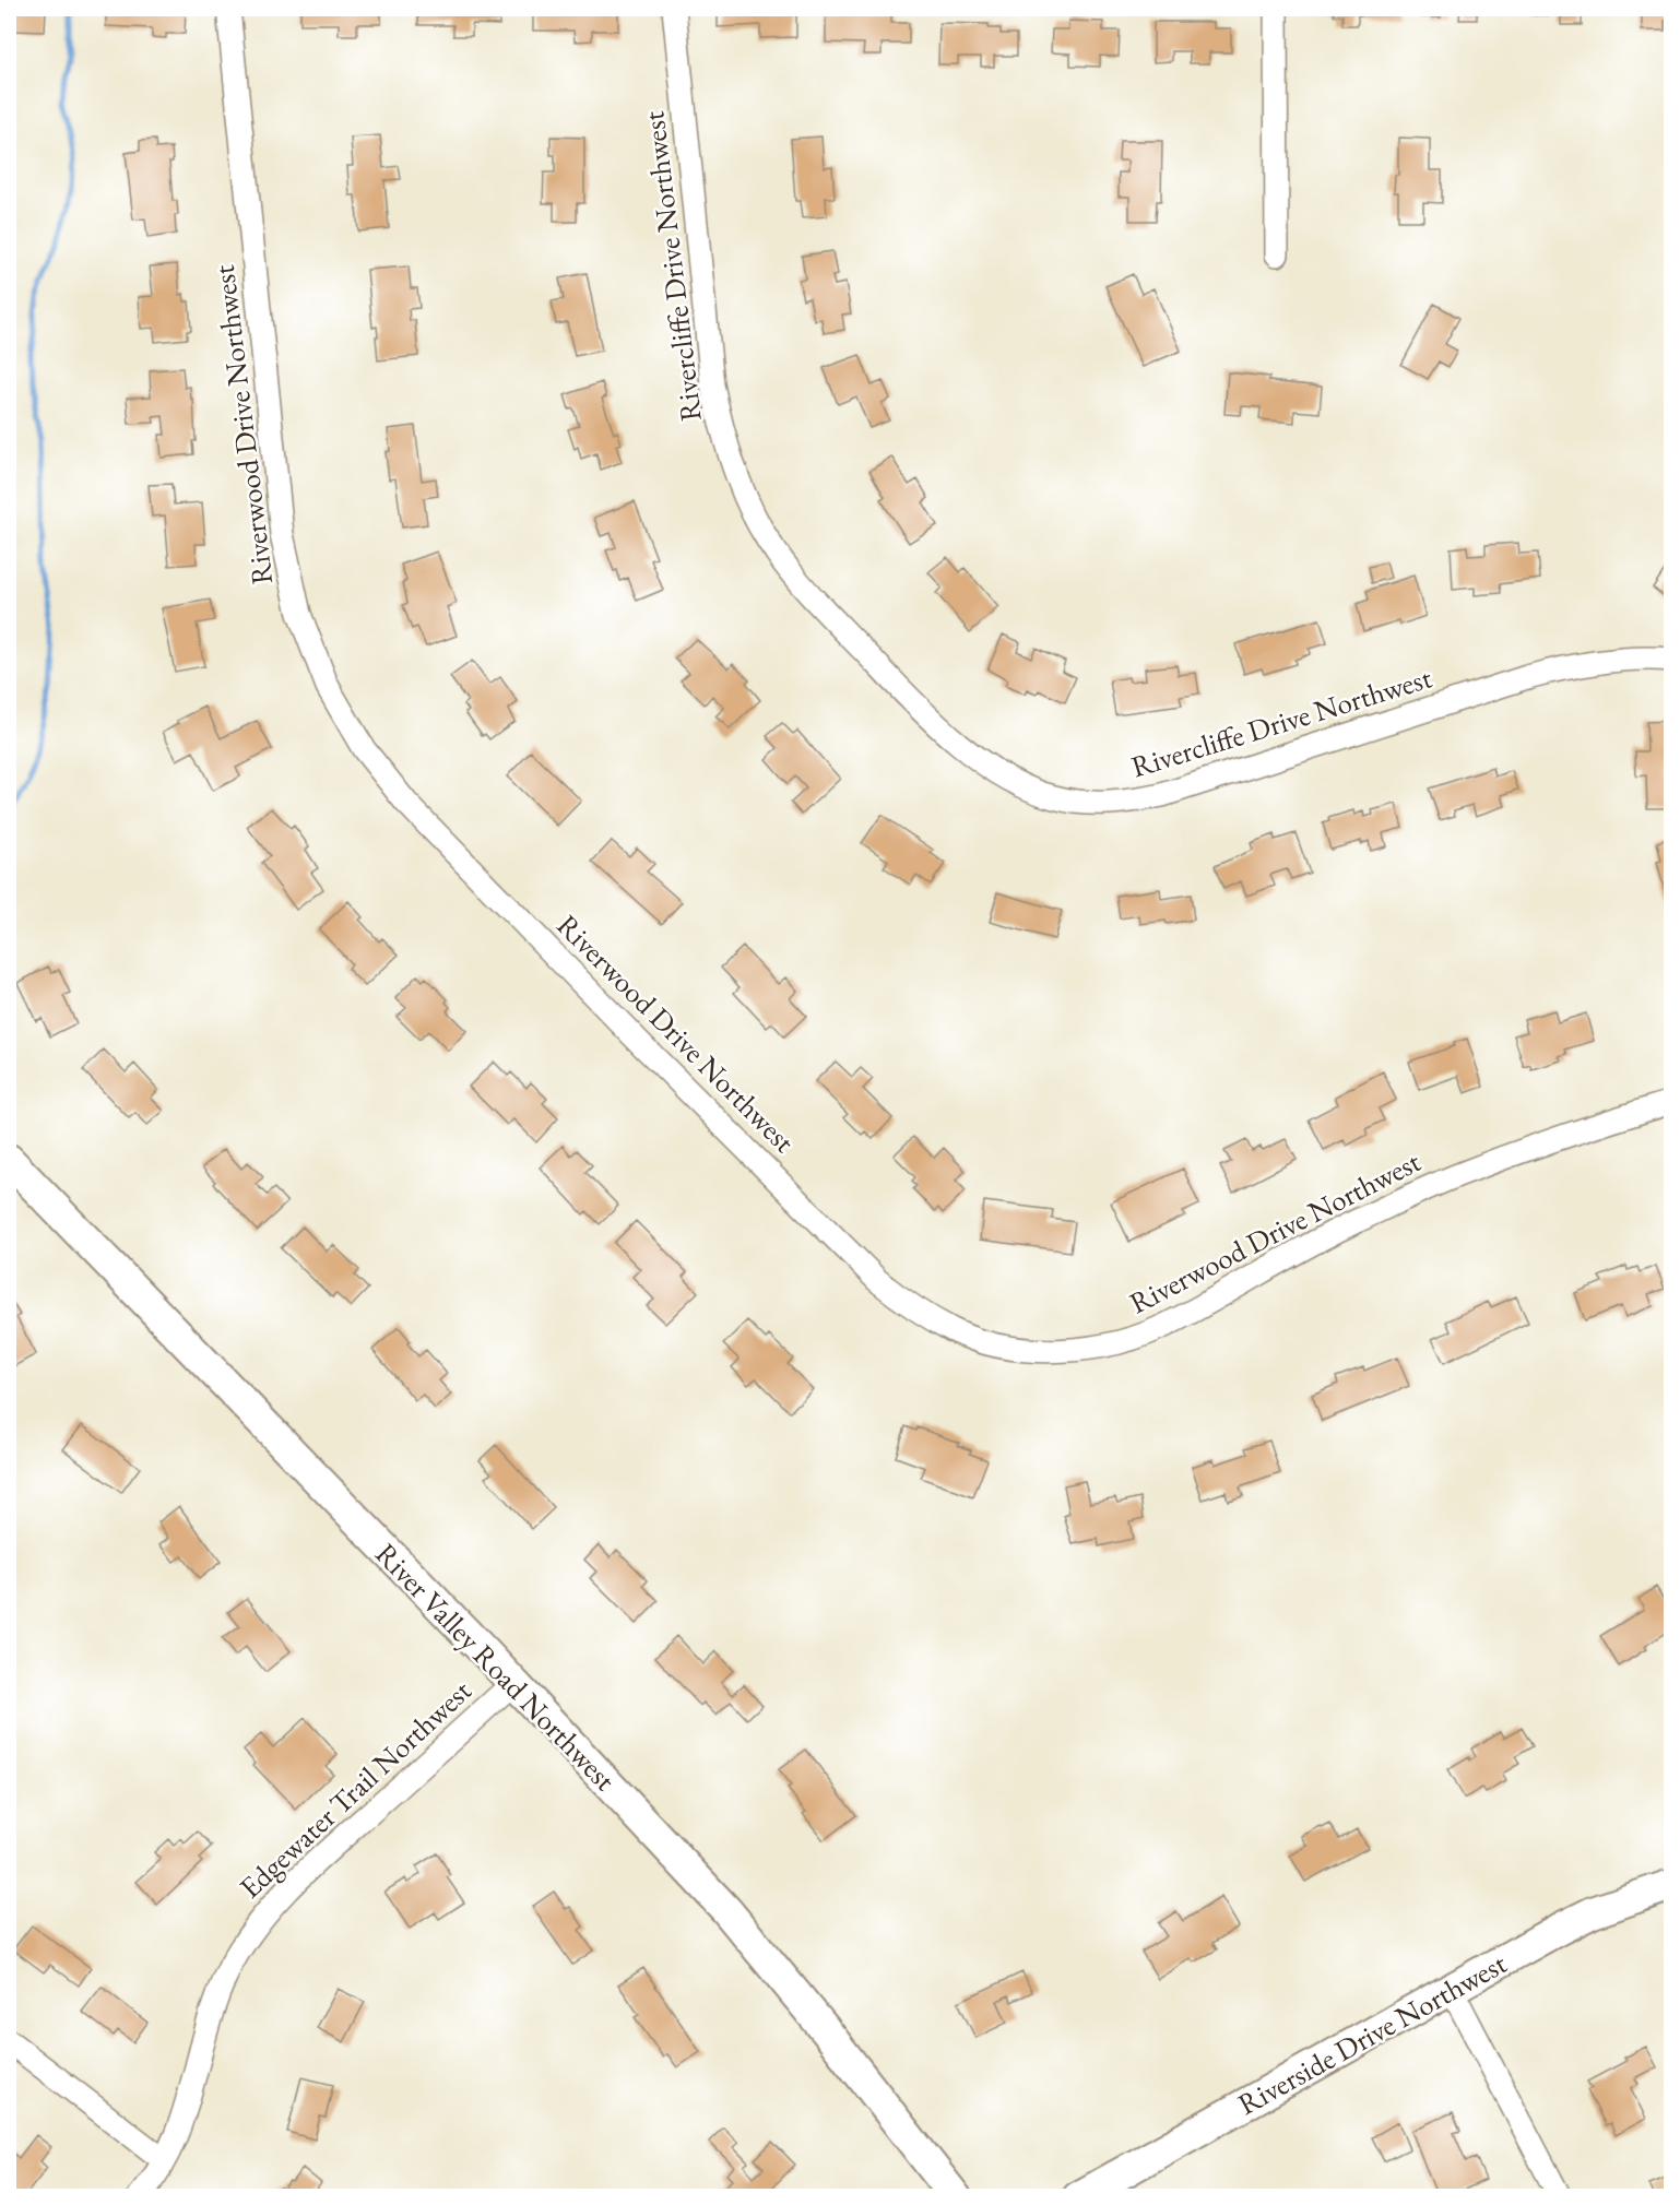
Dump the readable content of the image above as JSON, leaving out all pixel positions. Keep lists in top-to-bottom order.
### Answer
{
  "streets": {
    "street": [
      "Rivercliffe Drive Northwest",
      "Riverwood Drive Northwest",
      "River Valley Road Northwest",
      "Edgewater Trail Northwest",
      "Riverside Drive Northwest"
    ]
  },
  "crossings": [
    ["River Valley Road Northwest", "Edgewater Trail Northwest"]
  ]
}
